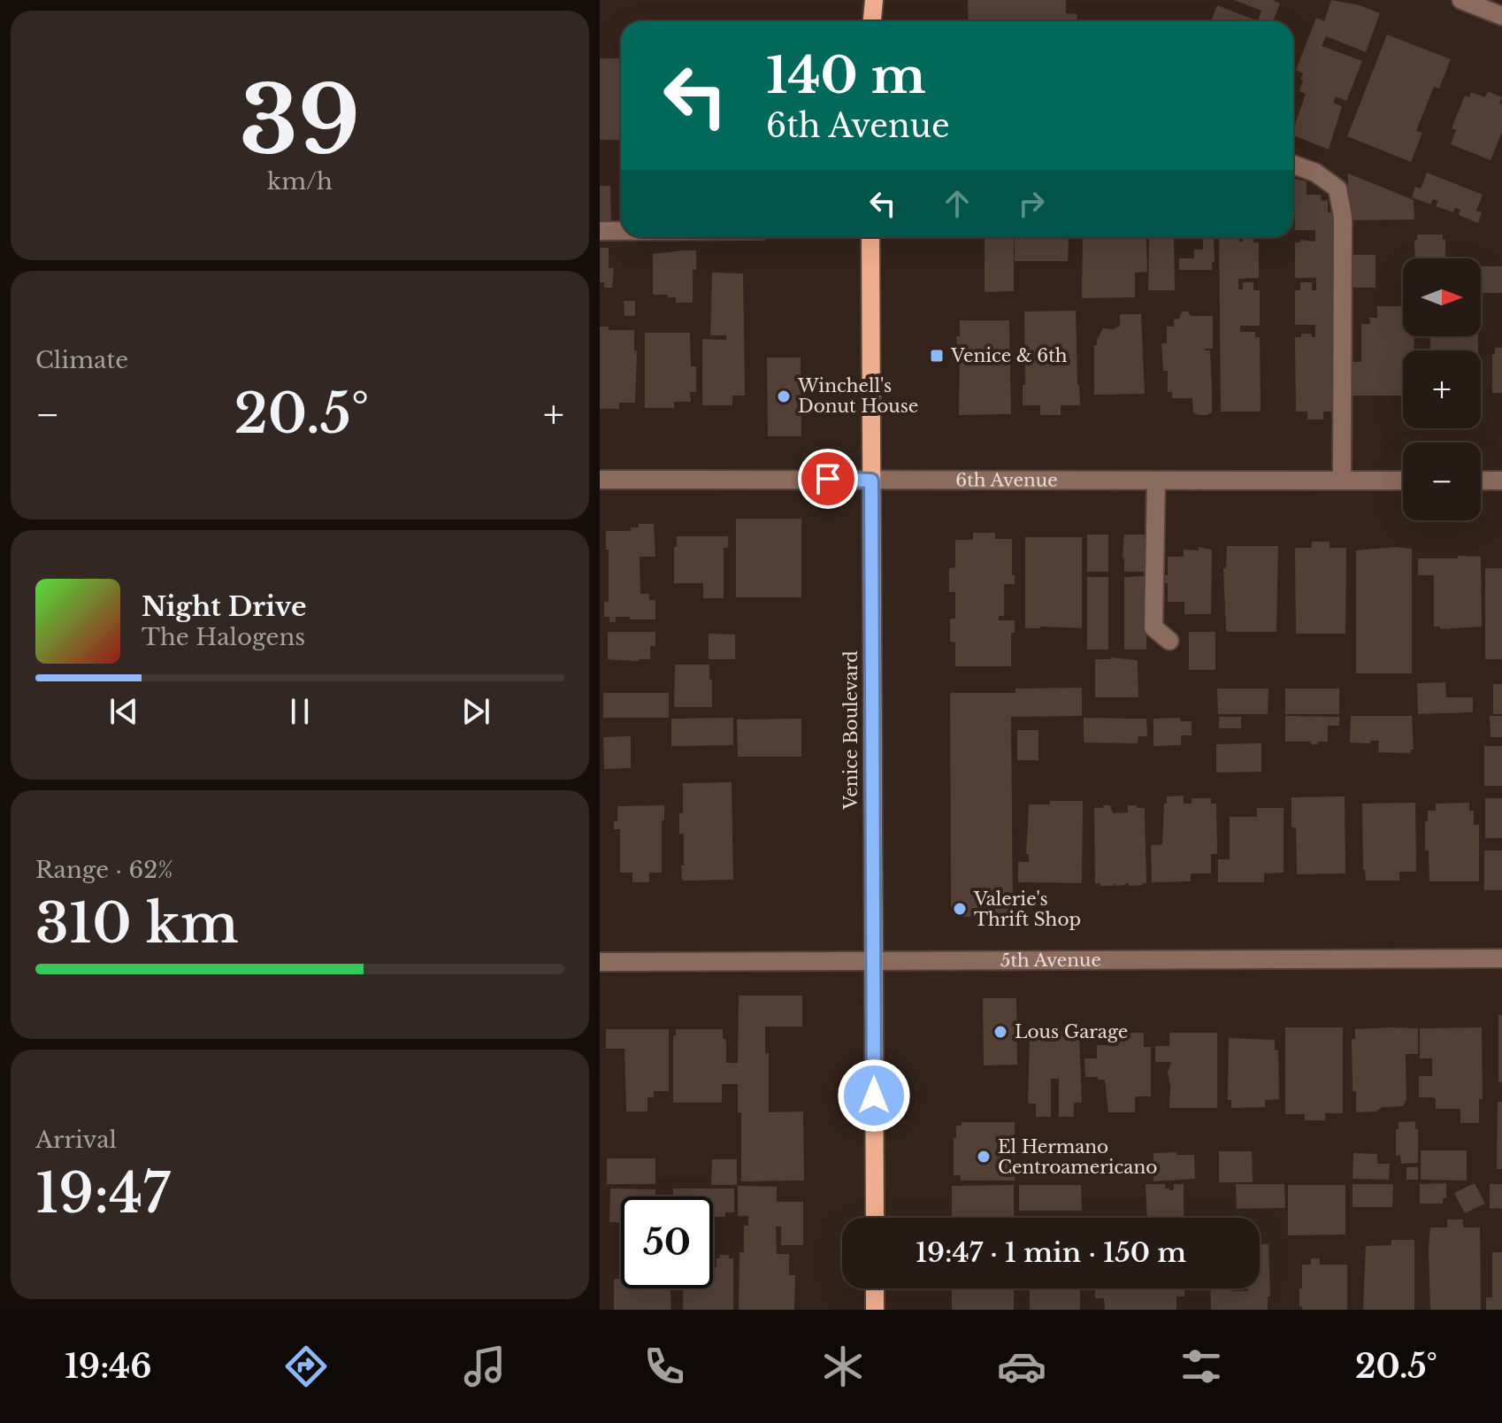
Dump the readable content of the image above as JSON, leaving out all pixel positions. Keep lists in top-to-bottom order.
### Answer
{
  "streets": {
    "main road": ["Venice Boulevard"],
    "street": ["6th Avenue", "5th Avenue"]
  },
  "crossings": [
    ["6th Avenue", "Venice Boulevard"],
    ["Venice Boulevard", "5th Avenue"]
  ],
  "places": {
    "transit": ["Venice & 6th"],
    "other": [
      "Winchell's Donut House",
      "Valerie's Thrift Shop",
      "Lous Garage",
      "El Hermano Centroamericano"
    ]
  },
  "north": "right",
  "page": {
    "tile": [
      ["39", "km/h"],
      "Climate",
      ["Range · 62%", "310 km"],
      ["Arrival", "19:47"]
    ],
    "turn": ["140 m", "6th Avenue"],
    "map_buttons": ["+", "−"],
    "heat": ["−", "20.5°", "+"],
    "song": ["Night Drive", "The Halogens"],
    "limit": "50",
    "trip": "19:47 · 1 min · 150 m",
    "tabs": ["19:46", "20.5°"]
  }
}
